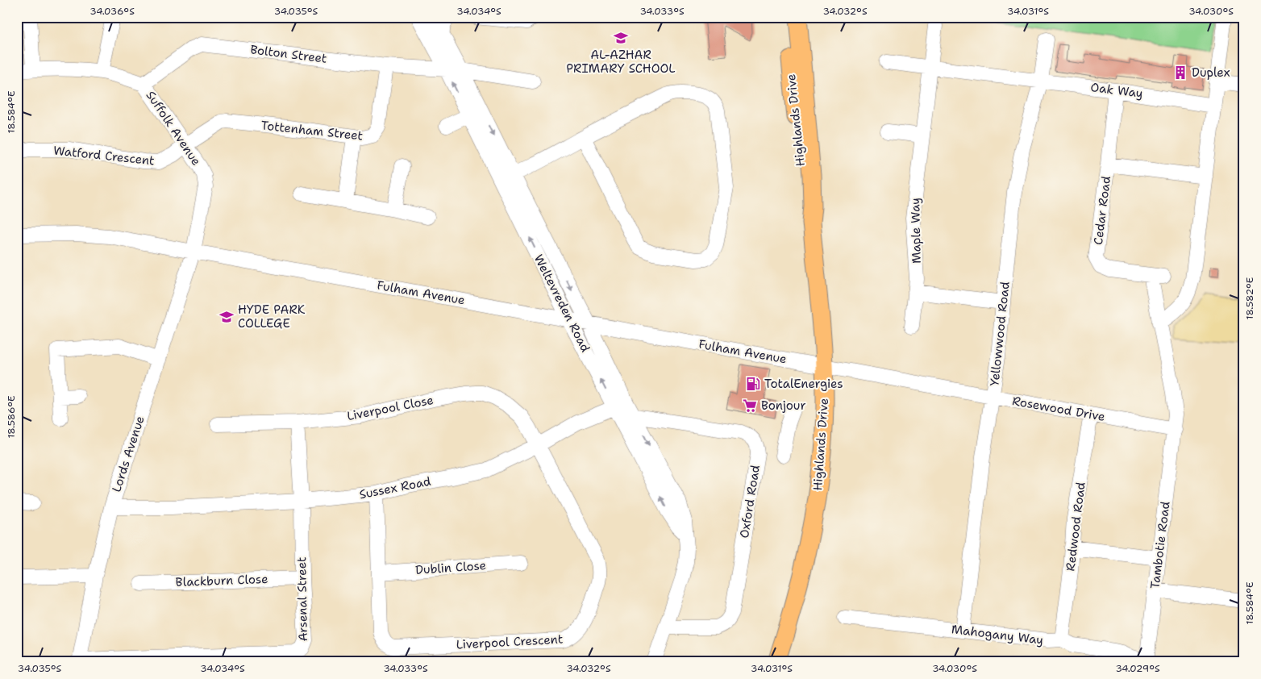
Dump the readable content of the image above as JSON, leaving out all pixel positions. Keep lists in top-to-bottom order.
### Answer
{
  "streets": {
    "main road": ["Highlands Drive"],
    "street": [
      "Bolton Street",
      "Oak Way",
      "Suffolk Avenue",
      "Tottenham Street",
      "Watford Crescent",
      "Cedar Road",
      "Maple Way",
      "Fulham Avenue",
      "Weltevreden Road",
      "Yellowwood Road",
      "Liverpool Close",
      "Rosewood Drive",
      "Lords Avenue",
      "Sussex Road",
      "Oxford Road",
      "Redwood Road",
      "Tambotie Road",
      "Dublin Close",
      "Blackburn Close",
      "Arsenal Street",
      "Mahogany Way",
      "Liverpool Crescent"
    ]
  },
  "crossings": [
    ["Bolton Street", "Suffolk Avenue"],
    ["Bolton Street", "Tottenham Street"],
    ["Bolton Street", "Weltevreden Road"],
    ["Oak Way", "Cedar Road"],
    ["Oak Way", "Maple Way"],
    ["Oak Way", "Yellowwood Road"],
    ["Highlands Drive", "Fulham Avenue"],
    ["Highlands Drive", "Rosewood Drive"],
    ["Suffolk Avenue", "Tottenham Street"],
    ["Suffolk Avenue", "Watford Crescent"],
    ["Suffolk Avenue", "Fulham Avenue"],
    ["Suffolk Avenue", "Lords Avenue"],
    ["Tottenham Street", "Watford Crescent"],
    ["Cedar Road", "Tambotie Road"],
    ["Fulham Avenue", "Weltevreden Road"],
    ["Fulham Avenue", "Rosewood Drive"],
    ["Fulham Avenue", "Lords Avenue"],
    ["Weltevreden Road", "Sussex Road"],
    ["Weltevreden Road", "Oxford Road"],
    ["Yellowwood Road", "Rosewood Drive"],
    ["Yellowwood Road", "Mahogany Way"],
    ["Liverpool Close", "Sussex Road"],
    ["Liverpool Close", "Arsenal Street"],
    ["Liverpool Close", "Liverpool Crescent"],
    ["Rosewood Drive", "Redwood Road"],
    ["Rosewood Drive", "Tambotie Road"],
    ["Lords Avenue", "Sussex Road"],
    ["Lords Avenue", "Arsenal Street"],
    ["Sussex Road", "Arsenal Street"],
    ["Sussex Road", "Liverpool Crescent"],
    ["Redwood Road", "Mahogany Way"],
    ["Tambotie Road", "Mahogany Way"],
    ["Dublin Close", "Liverpool Crescent"],
    ["Blackburn Close", "Arsenal Street"]
  ],
  "places": {
    "school or university": ["AL-AZHAR PRIMARY SCHOOL", "HYDE PARK COLLEGE"],
    "building": ["Duplex"],
    "fuel station": ["TotalEnergies"],
    "supermarket": ["Bonjour"]
  },
  "coordinates": [
    "34.036°S",
    "34.035°S",
    "34.034°S",
    "34.033°S",
    "34.032°S",
    "34.031°S",
    "34.030°S",
    "18.584°E",
    "18.582°E",
    "18.586°E",
    "34.029°S"
  ]
}
